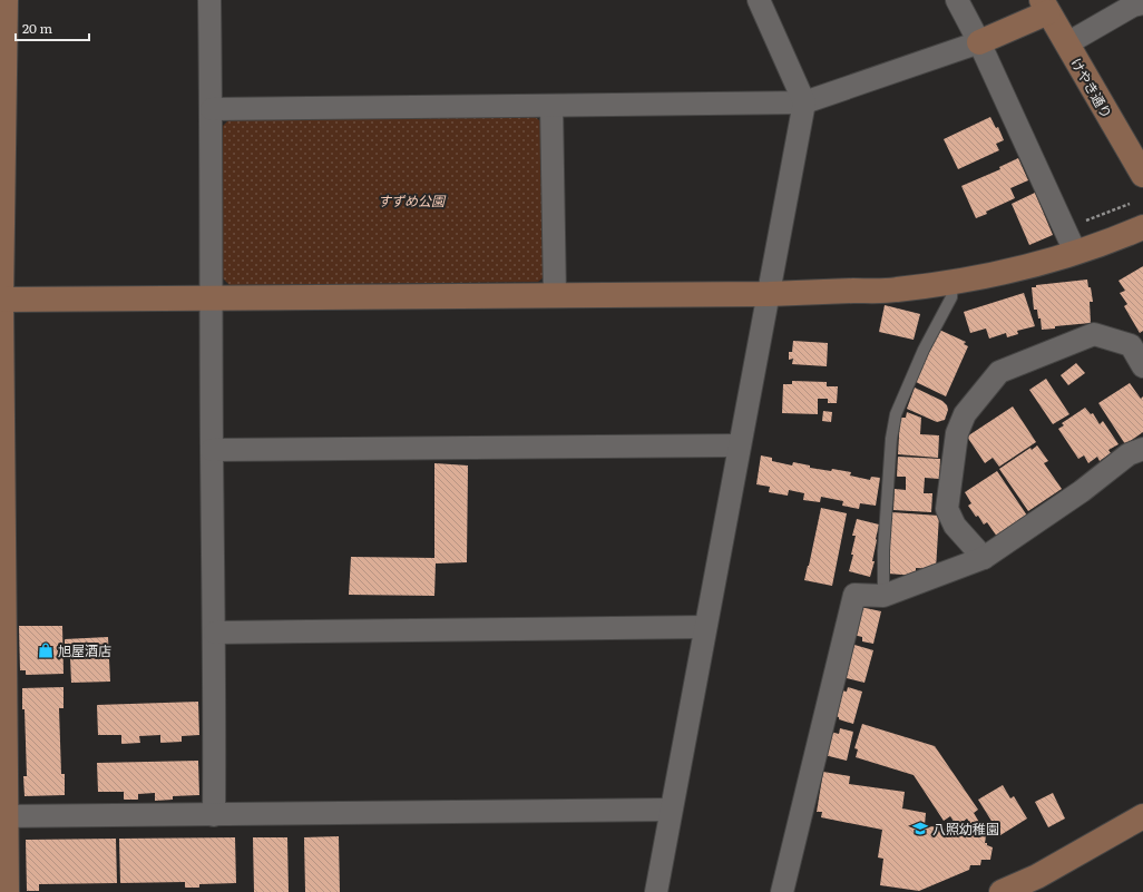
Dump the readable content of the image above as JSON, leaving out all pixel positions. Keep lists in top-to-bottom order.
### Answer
{
  "streets": {
    "street": ["けやき通り"]
  },
  "parks": ["すずめ公園"],
  "places": {
    "shop": ["旭屋酒店"],
    "school or university": ["八照幼稚園"]
  },
  "scale_bar": "20 m"
}
